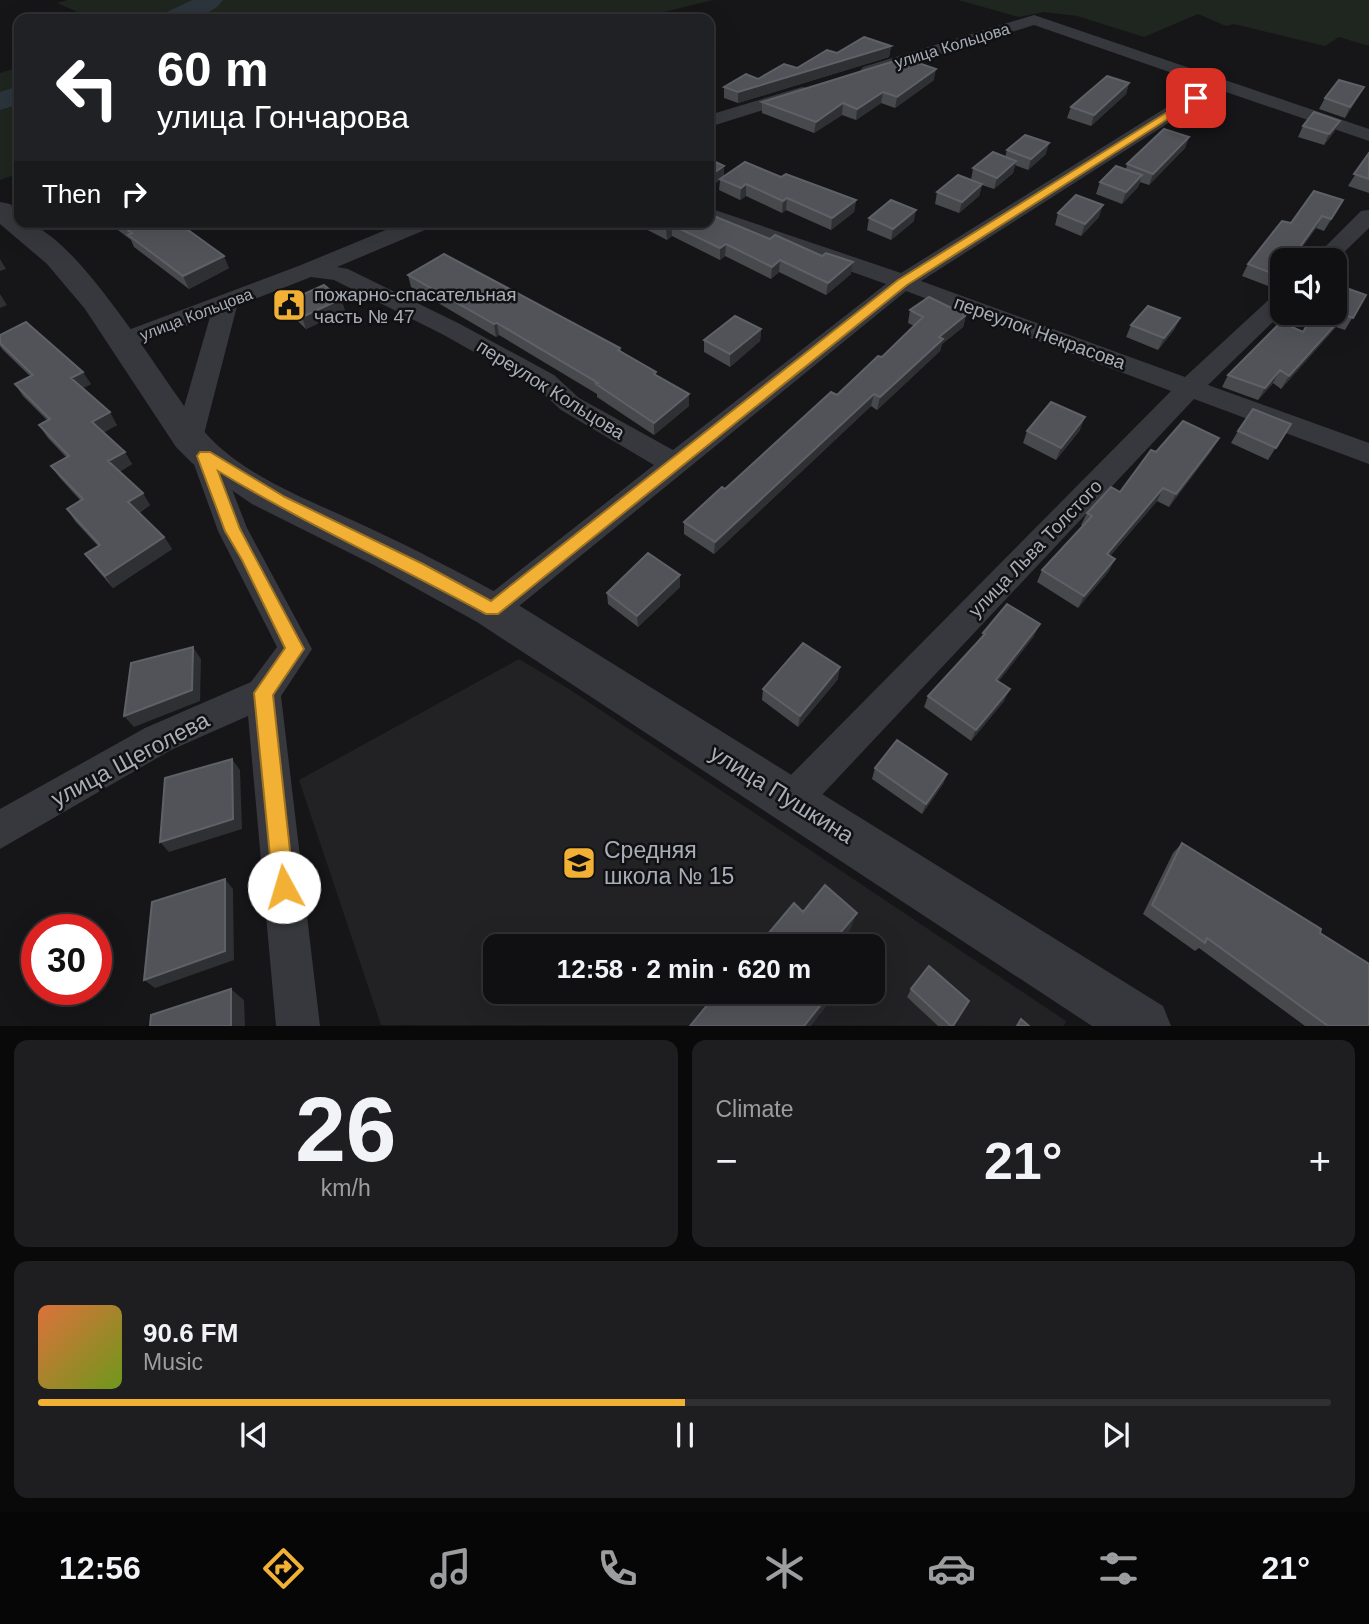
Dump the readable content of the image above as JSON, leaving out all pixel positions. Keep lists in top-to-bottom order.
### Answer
{
  "streets": {
    "street": [
      "улица Кольцова",
      "переулок Некрасова",
      "переулок Кольцова",
      "улица Льва Толстого",
      "улица Щеголева",
      "улица Пушкина"
    ]
  },
  "crossings": [
    ["улица Кольцова", "переулок Кольцова"],
    ["переулок Некрасова", "улица Льва Толстого"],
    ["улица Льва Толстого", "улица Пушкина"]
  ],
  "places": {
    "public building": ["пожарно-спасательная часть № 47"],
    "school or university": ["Средняя школа № 15"]
  },
  "page": {
    "turn": ["60 m", "улица Гончарова"],
    "then": "Then",
    "limit": "30",
    "trip": "12:58 · 2 min · 620 m",
    "tile": [
      ["26", "km/h"],
      "Climate"
    ],
    "heat": ["−", "21°", "+"],
    "song": ["90.6 FM", "Music"],
    "tabs": ["12:56", "21°"]
  }
}
